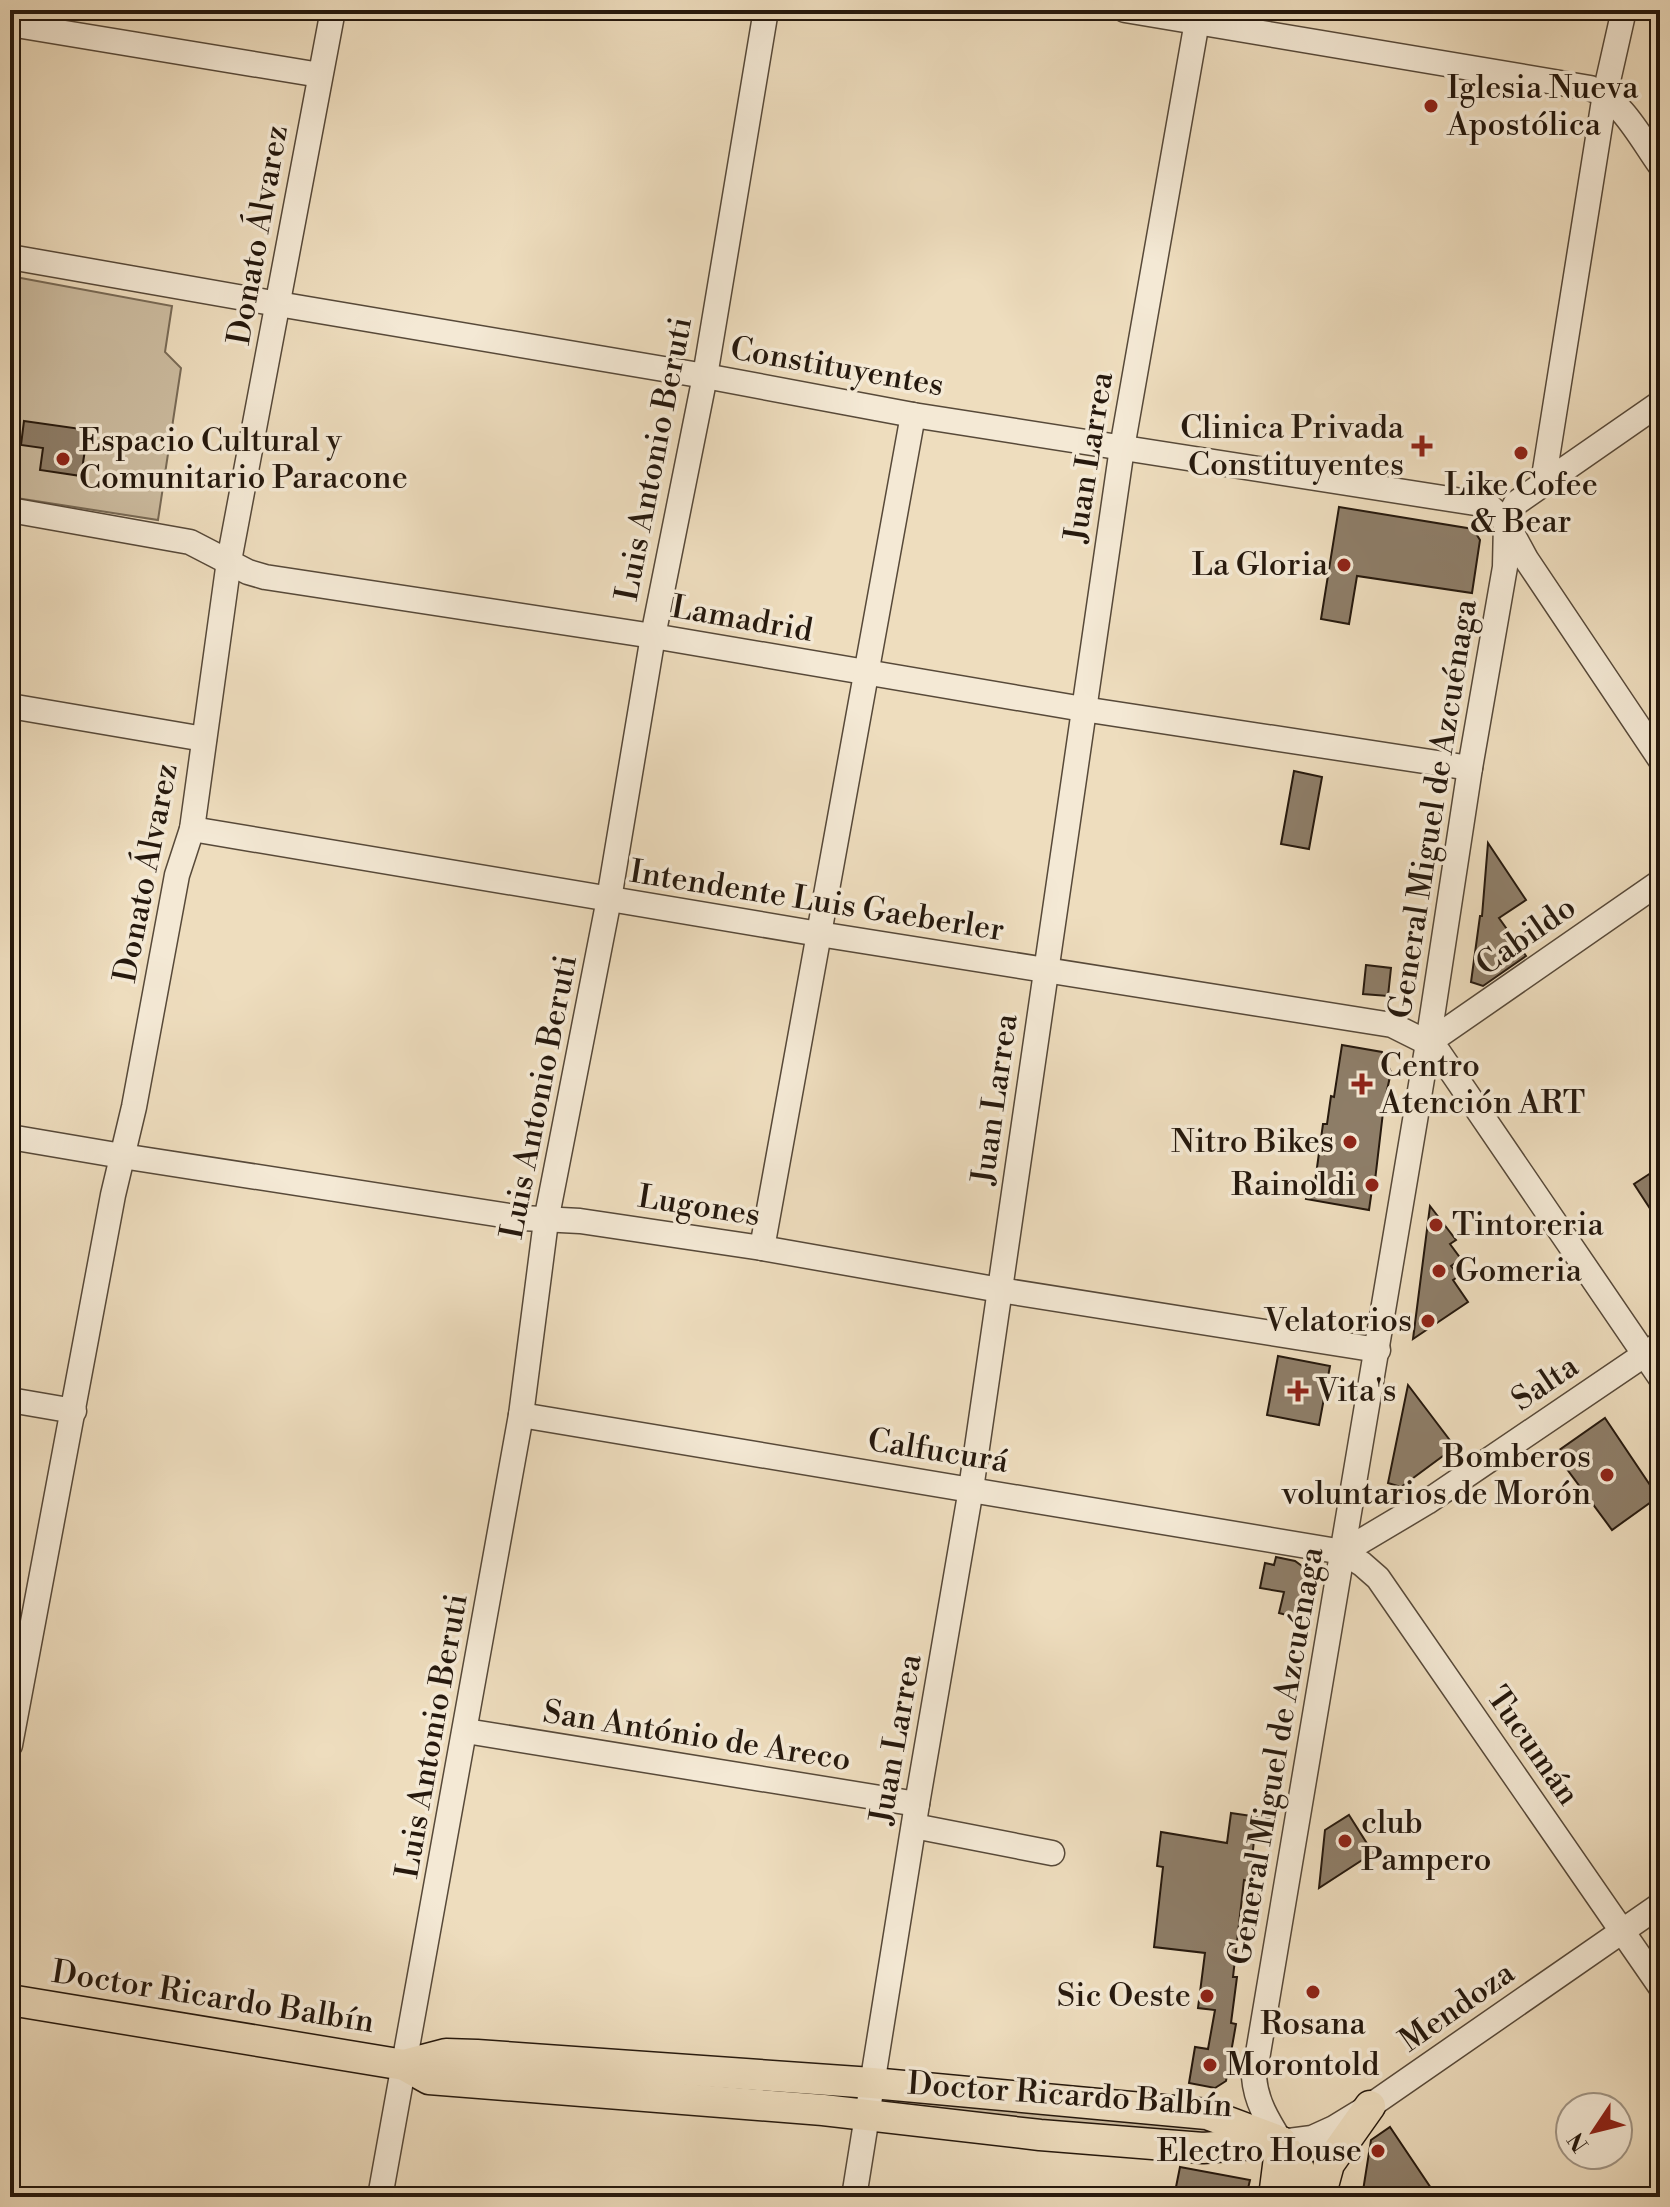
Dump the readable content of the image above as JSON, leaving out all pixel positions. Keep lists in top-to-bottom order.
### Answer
{
  "streets": {
    "main road": ["Doctor Ricardo Balbín"],
    "street": [
      "Donato Álvarez",
      "Constituyentes",
      "Juan Larrea",
      "Luis Antonio Beruti",
      "Lamadrid",
      "General Miguel de Azcuénaga",
      "Intendente Luis Gaeberler",
      "Cabildo",
      "Lugones",
      "Salta",
      "Calfucurá",
      "San António de Areco",
      "Tucumán",
      "Mendoza"
    ]
  },
  "crossings": [
    ["Donato Álvarez", "Constituyentes"],
    ["Donato Álvarez", "Lamadrid"],
    ["Donato Álvarez", "Intendente Luis Gaeberler"],
    ["Donato Álvarez", "Lugones"],
    ["Constituyentes", "Juan Larrea"],
    ["Constituyentes", "Luis Antonio Beruti"],
    ["Constituyentes", "General Miguel de Azcuénaga"],
    ["Juan Larrea", "Lamadrid"],
    ["Juan Larrea", "Intendente Luis Gaeberler"],
    ["Juan Larrea", "Lugones"],
    ["Juan Larrea", "Calfucurá"],
    ["Juan Larrea", "San António de Areco"],
    ["Juan Larrea", "Doctor Ricardo Balbín"],
    ["Luis Antonio Beruti", "Lamadrid"],
    ["Luis Antonio Beruti", "Intendente Luis Gaeberler"],
    ["Luis Antonio Beruti", "Lugones"],
    ["Luis Antonio Beruti", "Calfucurá"],
    ["Luis Antonio Beruti", "San António de Areco"],
    ["Luis Antonio Beruti", "Doctor Ricardo Balbín"],
    ["Lamadrid", "General Miguel de Azcuénaga"],
    ["General Miguel de Azcuénaga", "Intendente Luis Gaeberler"],
    ["General Miguel de Azcuénaga", "Cabildo"],
    ["General Miguel de Azcuénaga", "Lugones"],
    ["General Miguel de Azcuénaga", "Salta"],
    ["General Miguel de Azcuénaga", "Calfucurá"],
    ["General Miguel de Azcuénaga", "Tucumán"],
    ["General Miguel de Azcuénaga", "Doctor Ricardo Balbín"],
    ["General Miguel de Azcuénaga", "Mendoza"],
    ["Intendente Luis Gaeberler", "Cabildo"],
    ["Salta", "Calfucurá"],
    ["Salta", "Tucumán"],
    ["Calfucurá", "Tucumán"],
    ["Tucumán", "Mendoza"],
    ["Doctor Ricardo Balbín", "Mendoza"]
  ],
  "places": {
    "other": [
      "Iglesia Nueva Apostólica",
      "Like Cofee & Bear",
      "Espacio Cultural y Comunitario Paracone",
      "La Gloria",
      "Nitro Bikes",
      "Rainoldi",
      "Tintoreria",
      "Gomeria",
      "Velatorios",
      "Bomberos voluntarios de Morón",
      "club Pampero",
      "Rosana",
      "Sic Oeste",
      "Morontold",
      "Electro House"
    ],
    "health": ["Clinica Privada Constituyentes", "Centro Atención ART", "Vita's"]
  },
  "north": "bottom left"
}
